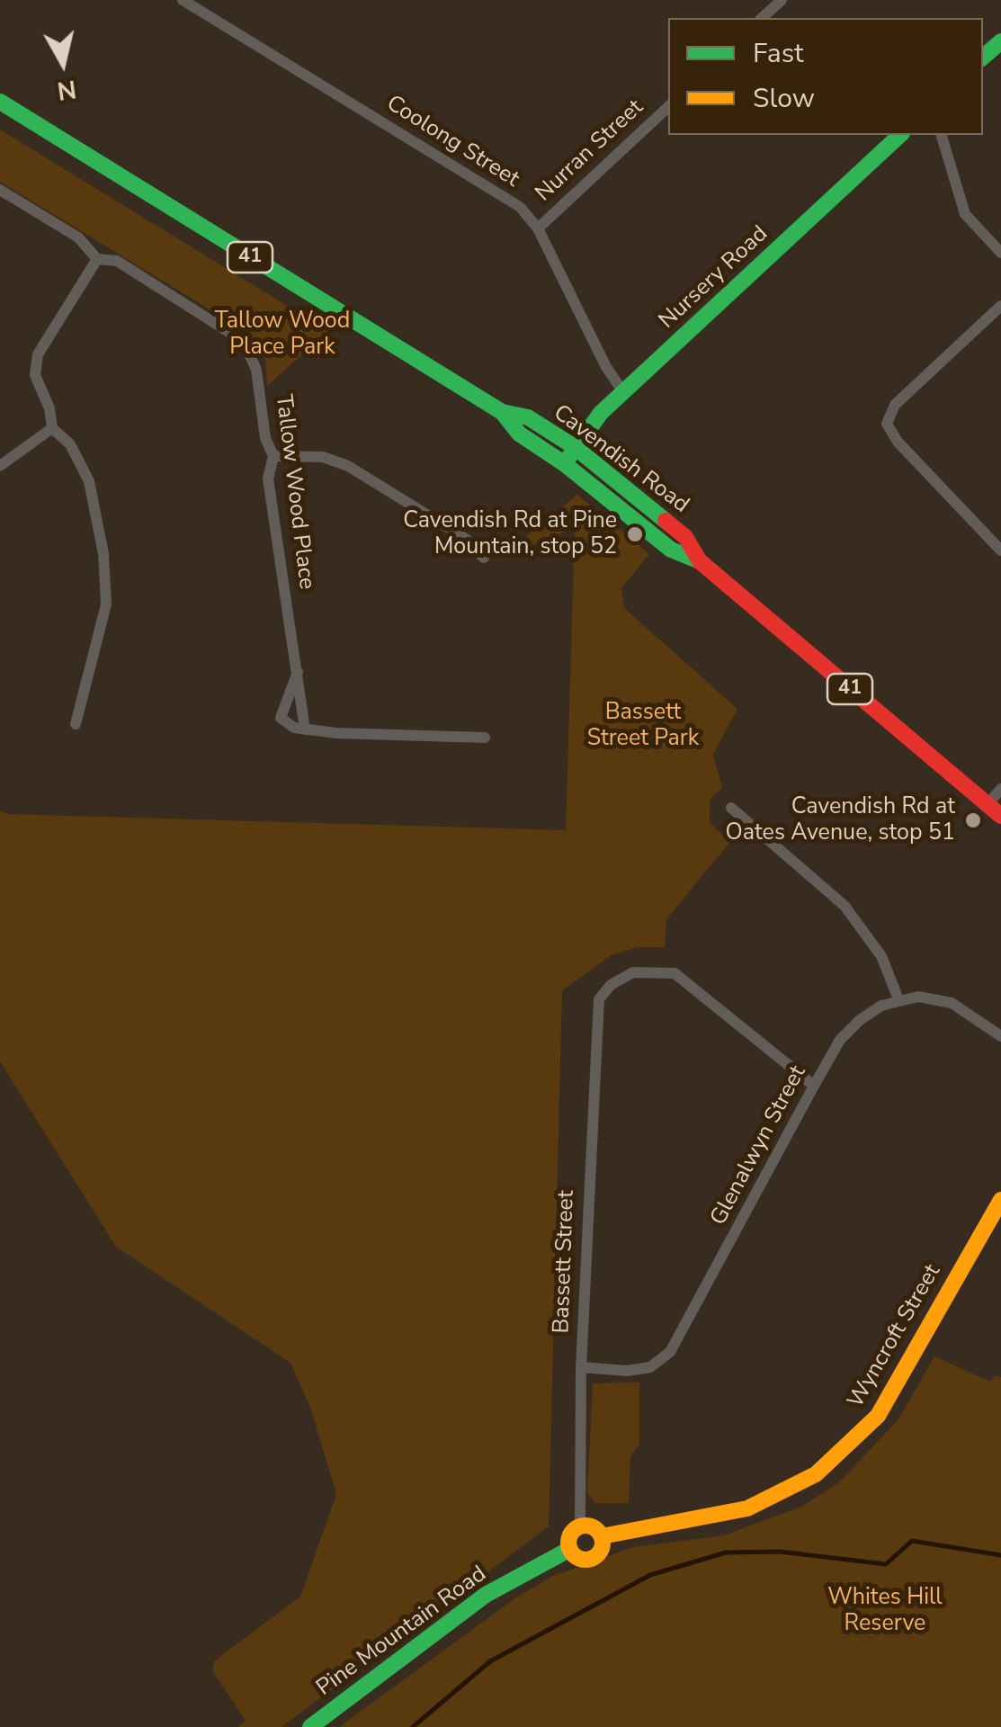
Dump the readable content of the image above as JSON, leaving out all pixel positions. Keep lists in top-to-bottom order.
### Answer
{
  "streets": {
    "main road": [
      "41",
      "Nursery Road",
      "Cavendish Road",
      "Wyncroft Street",
      "Pine Mountain Road"
    ],
    "street": [
      "Coolong Street",
      "Nurran Street",
      "Tallow Wood Place",
      "Glenalwyn Street",
      "Bassett Street"
    ]
  },
  "crossings": [
    ["Coolong Street", "Nurran Street"],
    ["Coolong Street", "Nursery Road"],
    ["Nursery Road", "Cavendish Road"],
    ["Glenalwyn Street", "Bassett Street"],
    ["Bassett Street", "Wyncroft Street"],
    ["Bassett Street", "Pine Mountain Road"],
    ["Wyncroft Street", "Pine Mountain Road"]
  ],
  "parks": ["Tallow Wood Place Park", "Bassett Street Park", "Whites Hill Reserve"],
  "places": ["Cavendish Rd at Pine Mountain, stop 52", "Cavendish Rd at Oates Avenue, stop 51"],
  "legend": ["Fast", "Slow"],
  "north": "bottom"
}
